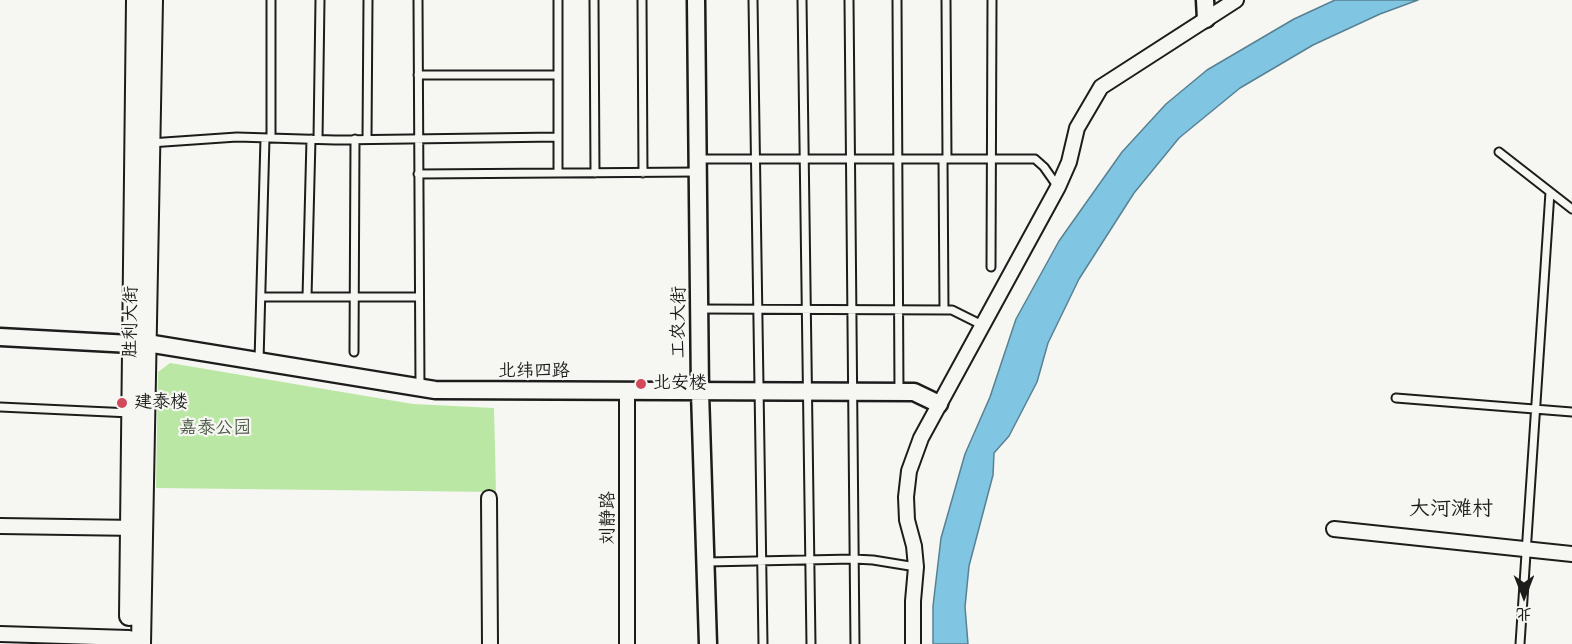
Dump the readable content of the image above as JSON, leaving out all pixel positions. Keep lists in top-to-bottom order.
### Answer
{
  "streets": {
    "main road": ["胜利大街"],
    "street": ["工农大街", "北纬四路", "刘静路"]
  },
  "crossings": [
    ["胜利大街", "北纬四路"],
    ["工农大街", "北纬四路"],
    ["北纬四路", "刘静路"]
  ],
  "districts": ["大河滩村"],
  "parks": ["嘉泰公园"],
  "places": ["北安楼", "建泰楼"],
  "north": "bottom"
}
